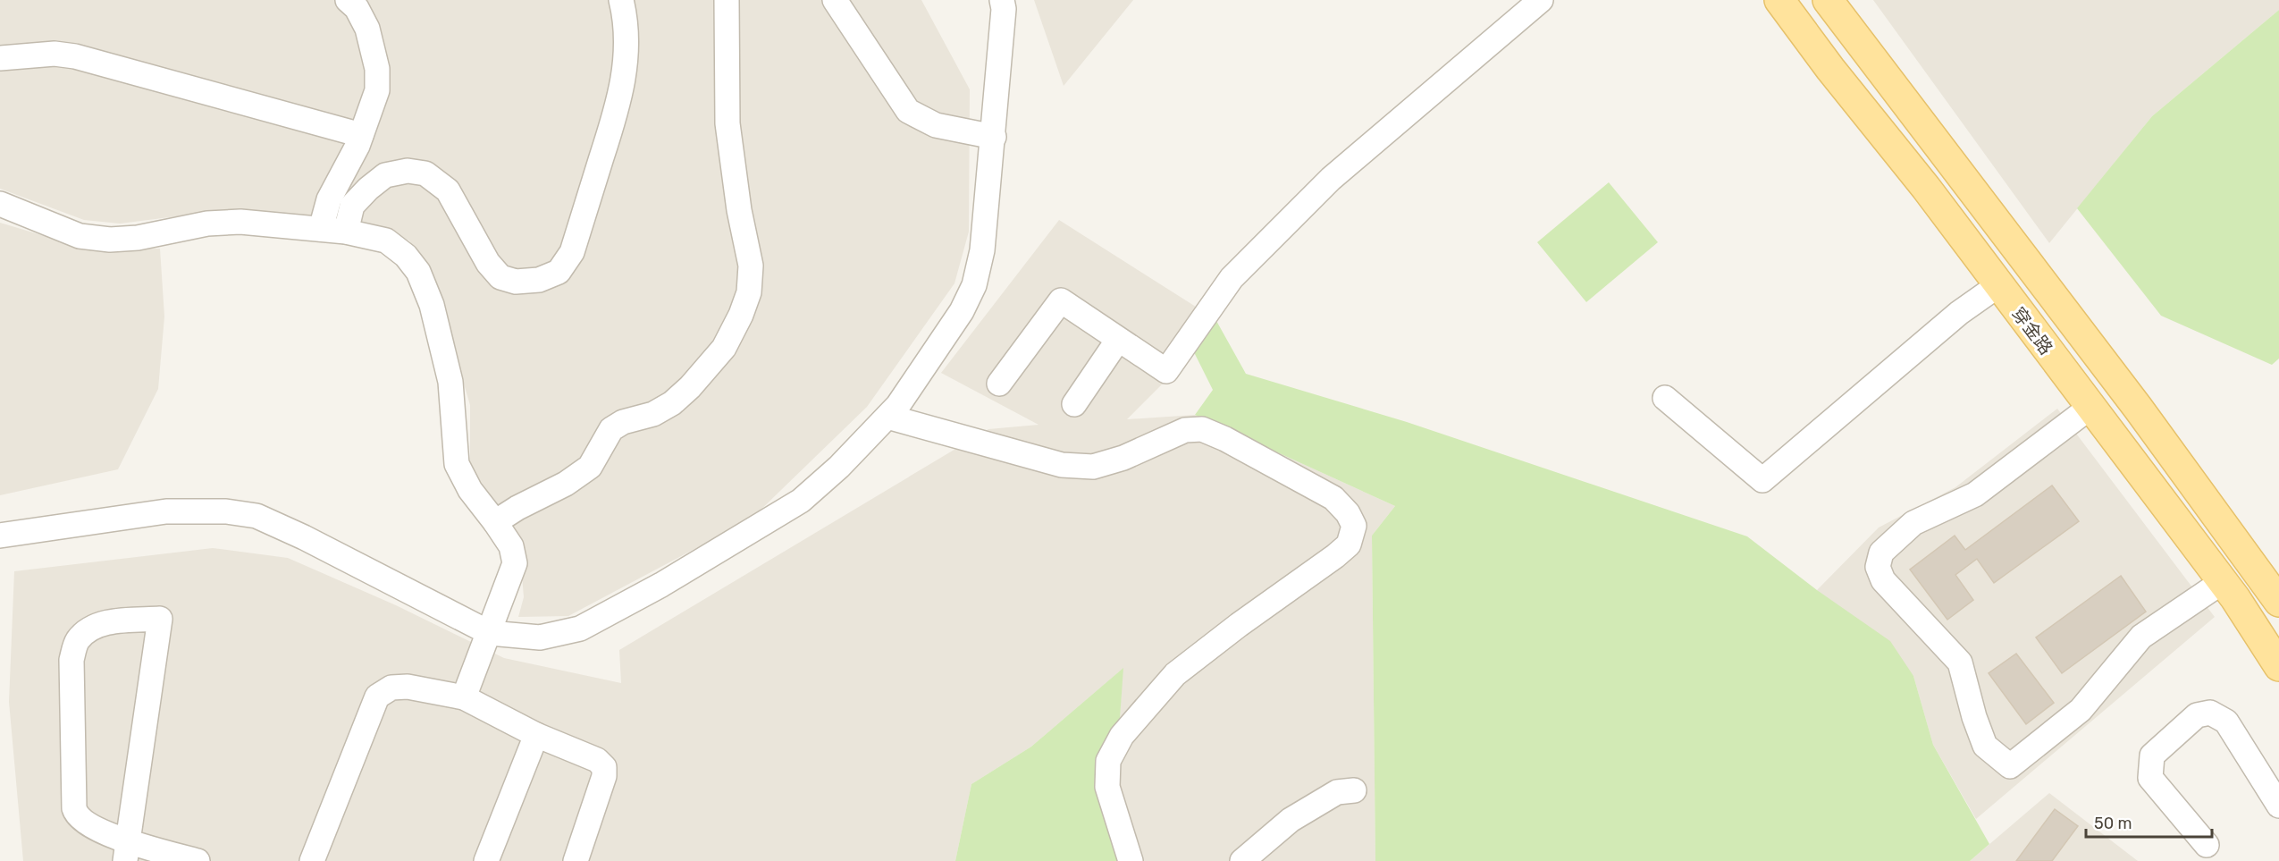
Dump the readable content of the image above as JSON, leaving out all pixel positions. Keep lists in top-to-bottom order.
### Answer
{
  "streets": {
    "main road": ["穿金路"]
  },
  "scale_bar": "50 m"
}
